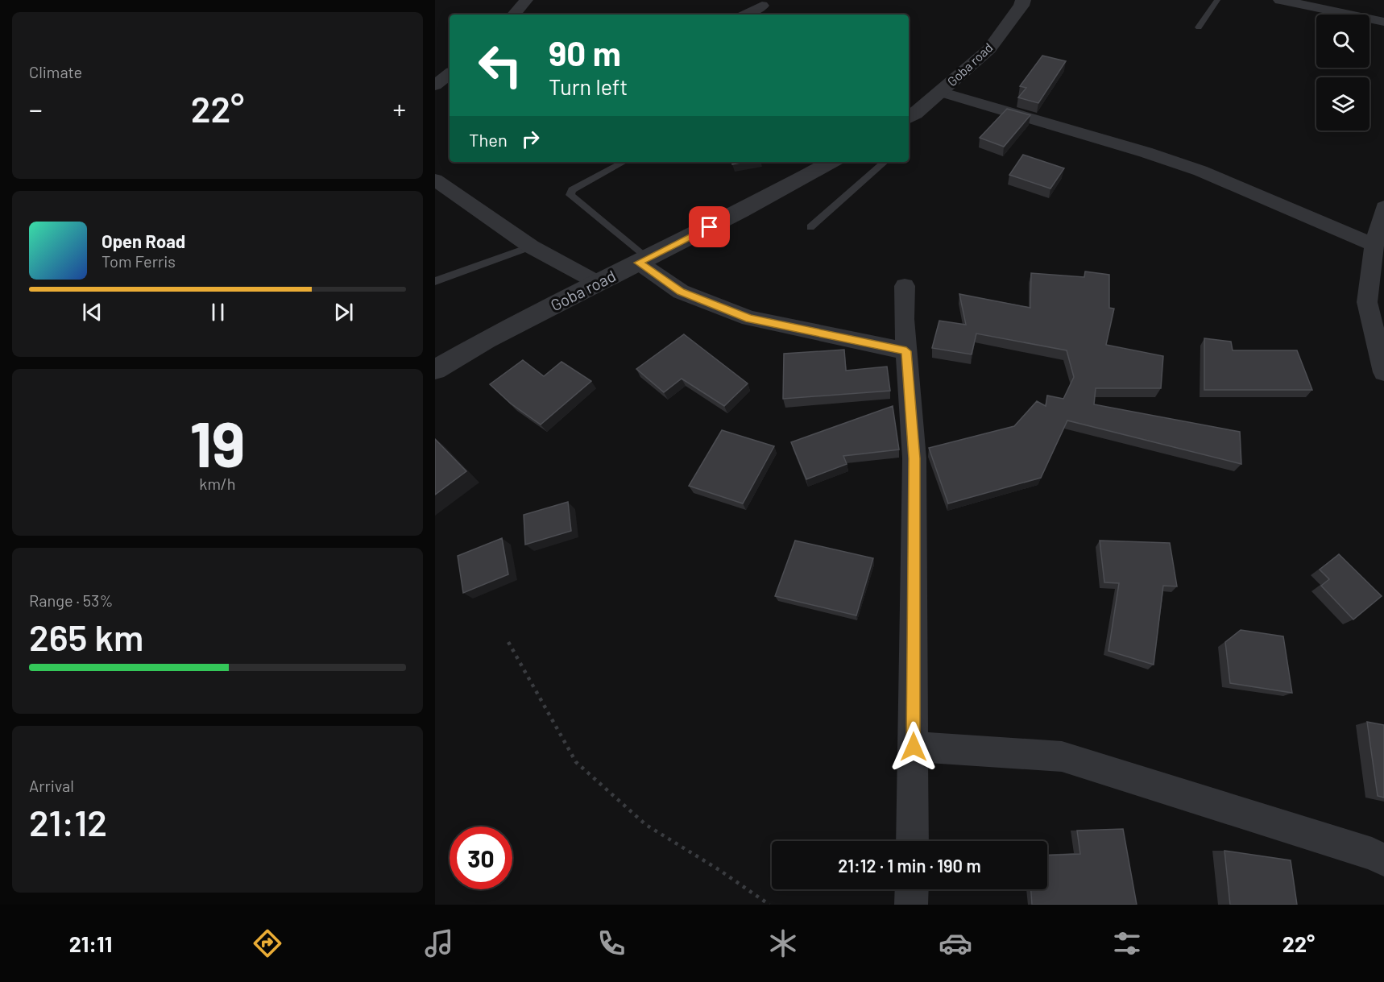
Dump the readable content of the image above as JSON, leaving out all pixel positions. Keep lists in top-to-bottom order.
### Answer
{
  "streets": {
    "street": ["Goba road"]
  },
  "page": {
    "tile": [
      "Climate",
      ["19", "km/h"],
      ["Range · 53%", "265 km"],
      ["Arrival", "21:12"]
    ],
    "turn": ["90 m", "Turn left"],
    "heat": ["−", "22°", "+"],
    "then": "Then",
    "song": ["Open Road", "Tom Ferris"],
    "limit": "30",
    "trip": "21:12 · 1 min · 190 m",
    "tabs": ["21:11", "22°"]
  }
}
